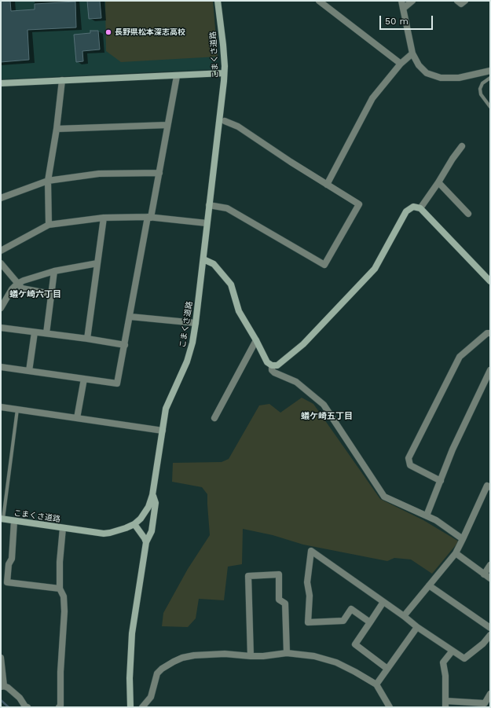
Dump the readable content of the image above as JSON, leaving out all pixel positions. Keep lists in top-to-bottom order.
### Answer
{
  "streets": {
    "street": ["こまくさ道路"]
  },
  "districts": ["蟻ケ崎六丁目", "蟻ケ崎五丁目"],
  "places": ["長野県松本深志高校"],
  "scale_bar": "50 m"
}
